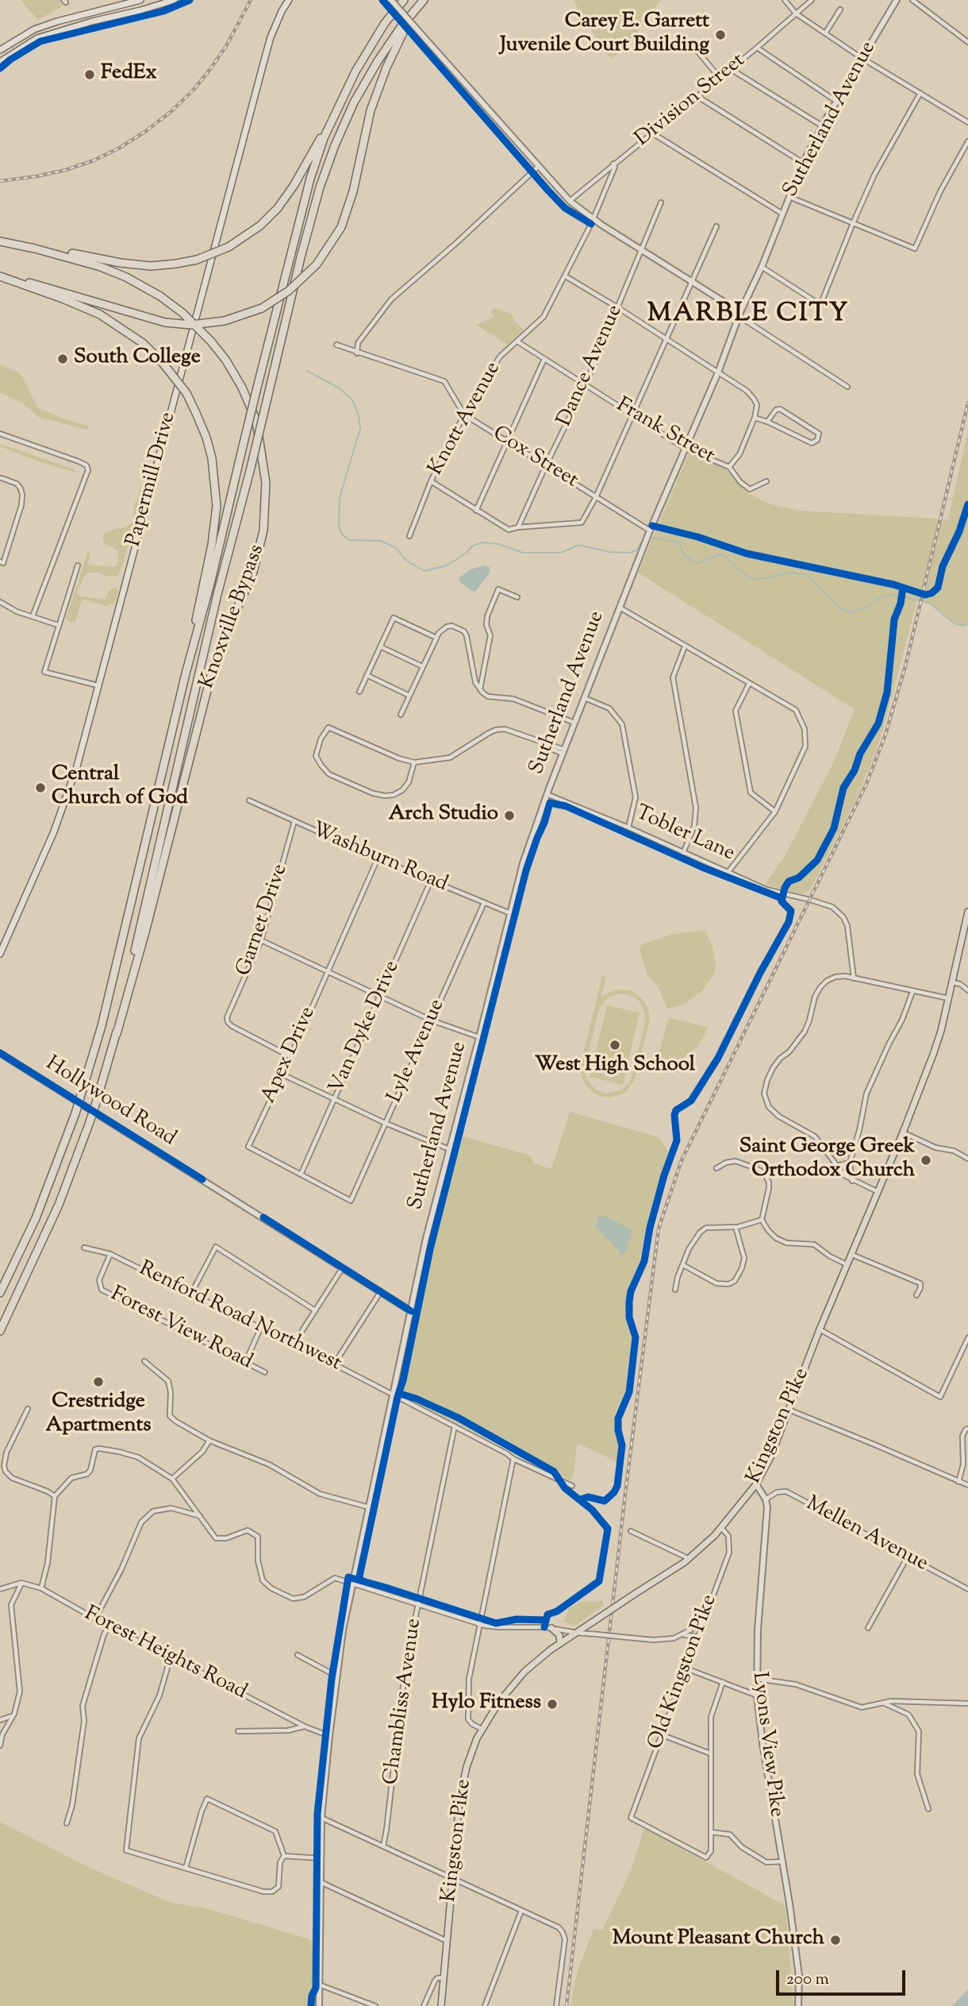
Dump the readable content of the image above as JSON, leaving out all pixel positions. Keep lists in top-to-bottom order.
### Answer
{
  "streets": {
    "highway": ["Knoxville Bypass"],
    "main road": ["Papermill Drive", "Kingston Pike"],
    "street": [
      "Division Street",
      "Sutherland Avenue",
      "Dance Avenue",
      "Knott Avenue",
      "Frank Street",
      "Cox Street",
      "Tobler Lane",
      "Washburn Road",
      "Garnet Drive",
      "Van Dyke Drive",
      "Lyle Avenue",
      "Apex Drive",
      "Hollywood Road",
      "Renford Road Northwest",
      "Forest View Road",
      "Mellen Avenue",
      "Forest Heights Road",
      "Old Kingston Pike",
      "Chambliss Avenue",
      "Lyons View Pike"
    ]
  },
  "crossings": [
    ["Division Street", "Knott Avenue"],
    ["Sutherland Avenue", "Frank Street"],
    ["Sutherland Avenue", "Cox Street"],
    ["Sutherland Avenue", "Tobler Lane"],
    ["Sutherland Avenue", "Washburn Road"],
    ["Sutherland Avenue", "Hollywood Road"],
    ["Sutherland Avenue", "Renford Road Northwest"],
    ["Sutherland Avenue", "Forest Heights Road"],
    ["Dance Avenue", "Frank Street"],
    ["Dance Avenue", "Cox Street"],
    ["Knott Avenue", "Frank Street"],
    ["Knott Avenue", "Cox Street"],
    ["Washburn Road", "Garnet Drive"],
    ["Washburn Road", "Van Dyke Drive"],
    ["Washburn Road", "Lyle Avenue"],
    ["Washburn Road", "Apex Drive"],
    ["Garnet Drive", "Apex Drive"],
    ["Van Dyke Drive", "Apex Drive"],
    ["Lyle Avenue", "Apex Drive"],
    ["Renford Road Northwest", "Forest View Road"],
    ["Renford Road Northwest", "Chambliss Avenue"],
    ["Kingston Pike", "Old Kingston Pike"],
    ["Mellen Avenue", "Lyons View Pike"]
  ],
  "districts": ["MARBLE CITY"],
  "places": [
    "Carey E. Garrett Juvenile Court Building",
    "FedEx",
    "South College",
    "Central Church of God",
    "Arch Studio",
    "West High School",
    "Saint George Greek Orthodox Church",
    "Crestridge Apartments",
    "Hylo Fitness",
    "Mount Pleasant Church"
  ],
  "scale_bar": "200 m"
}
